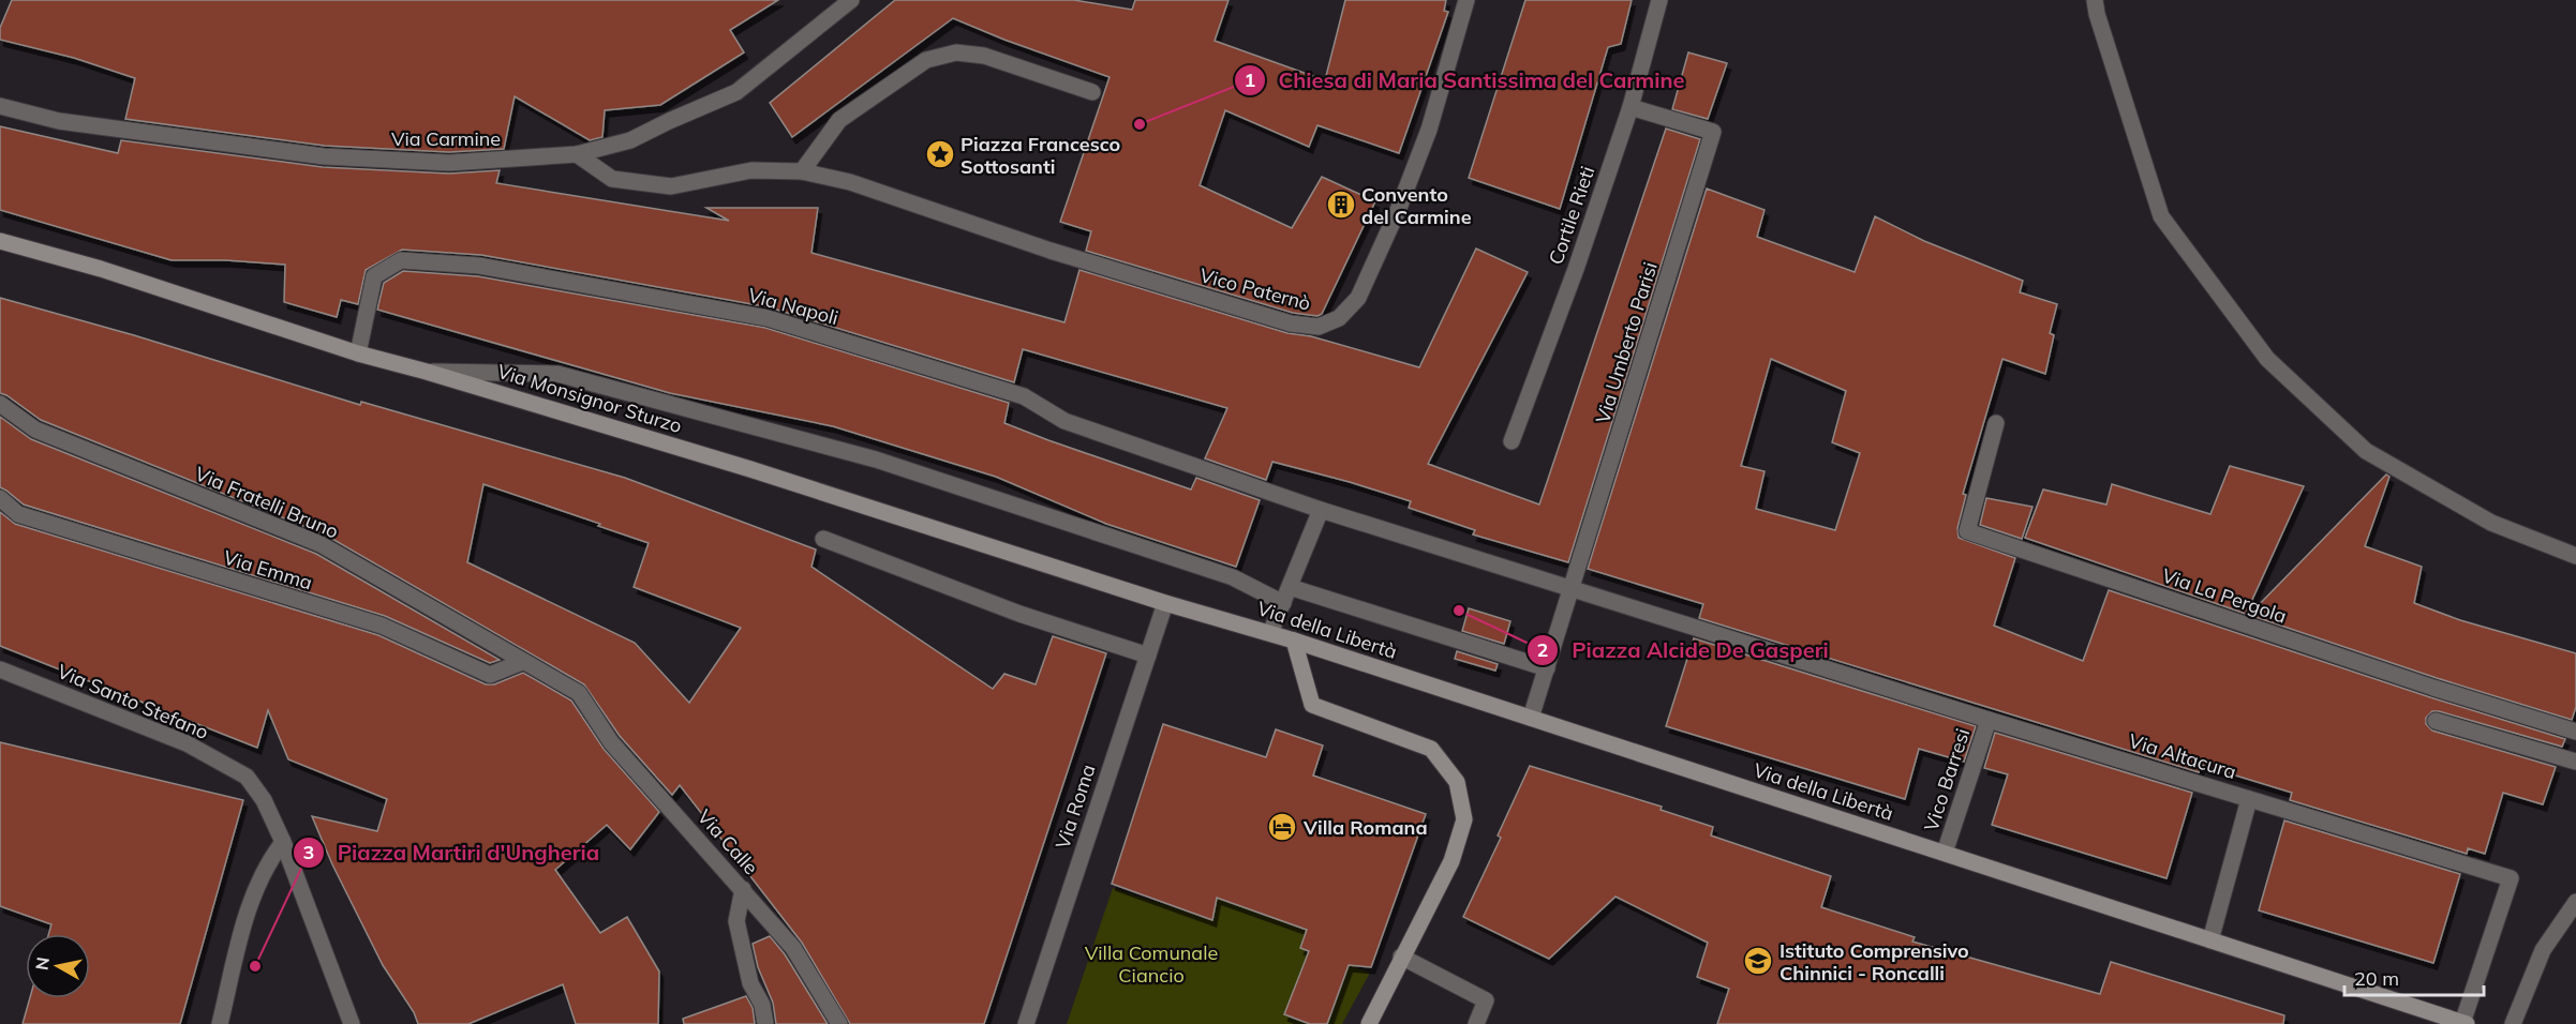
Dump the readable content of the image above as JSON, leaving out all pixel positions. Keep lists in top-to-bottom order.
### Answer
{
  "streets": {
    "main road": ["Via Monsignor Sturzo", "Via della Libertà"],
    "street": [
      "Via Carmine",
      "Cortile Rieti",
      "Vico Paternò",
      "Via Napoli",
      "Via Umberto Parisi",
      "Via Fratelli Bruno",
      "Via Emma",
      "Via La Pergola",
      "Via Santo Stefano",
      "Via Altacura",
      "Vico Barresi",
      "Via Roma",
      "Via Calle"
    ]
  },
  "crossings": [
    ["Cortile Rieti", "Via Umberto Parisi"],
    ["Via Napoli", "Via Umberto Parisi"],
    ["Via Napoli", "Via Monsignor Sturzo"],
    ["Via Napoli", "Via Altacura"],
    ["Via Umberto Parisi", "Via della Libertà"],
    ["Via Umberto Parisi", "Via Altacura"],
    ["Via Monsignor Sturzo", "Via della Libertà"],
    ["Via Monsignor Sturzo", "Via Roma"],
    ["Via Fratelli Bruno", "Via Emma"],
    ["Via Fratelli Bruno", "Via Calle"],
    ["Via della Libertà", "Via Altacura"],
    ["Via della Libertà", "Vico Barresi"],
    ["Via della Libertà", "Via Roma"],
    ["Via Altacura", "Vico Barresi"]
  ],
  "parks": ["Villa Comunale Ciancio"],
  "places": {
    "other": ["Chiesa di Maria Santissima del Carmine", "Piazza Alcide De Gasperi", "Piazza Martiri d'Ungheria"],
    "place": ["Piazza Francesco Sottosanti"],
    "building": ["Convento del Carmine"],
    "hotel": ["Villa Romana"],
    "school or university": ["Istituto Comprensivo Chinnici - Roncalli"]
  },
  "scale_bar": "20 m",
  "north": "left"
}
